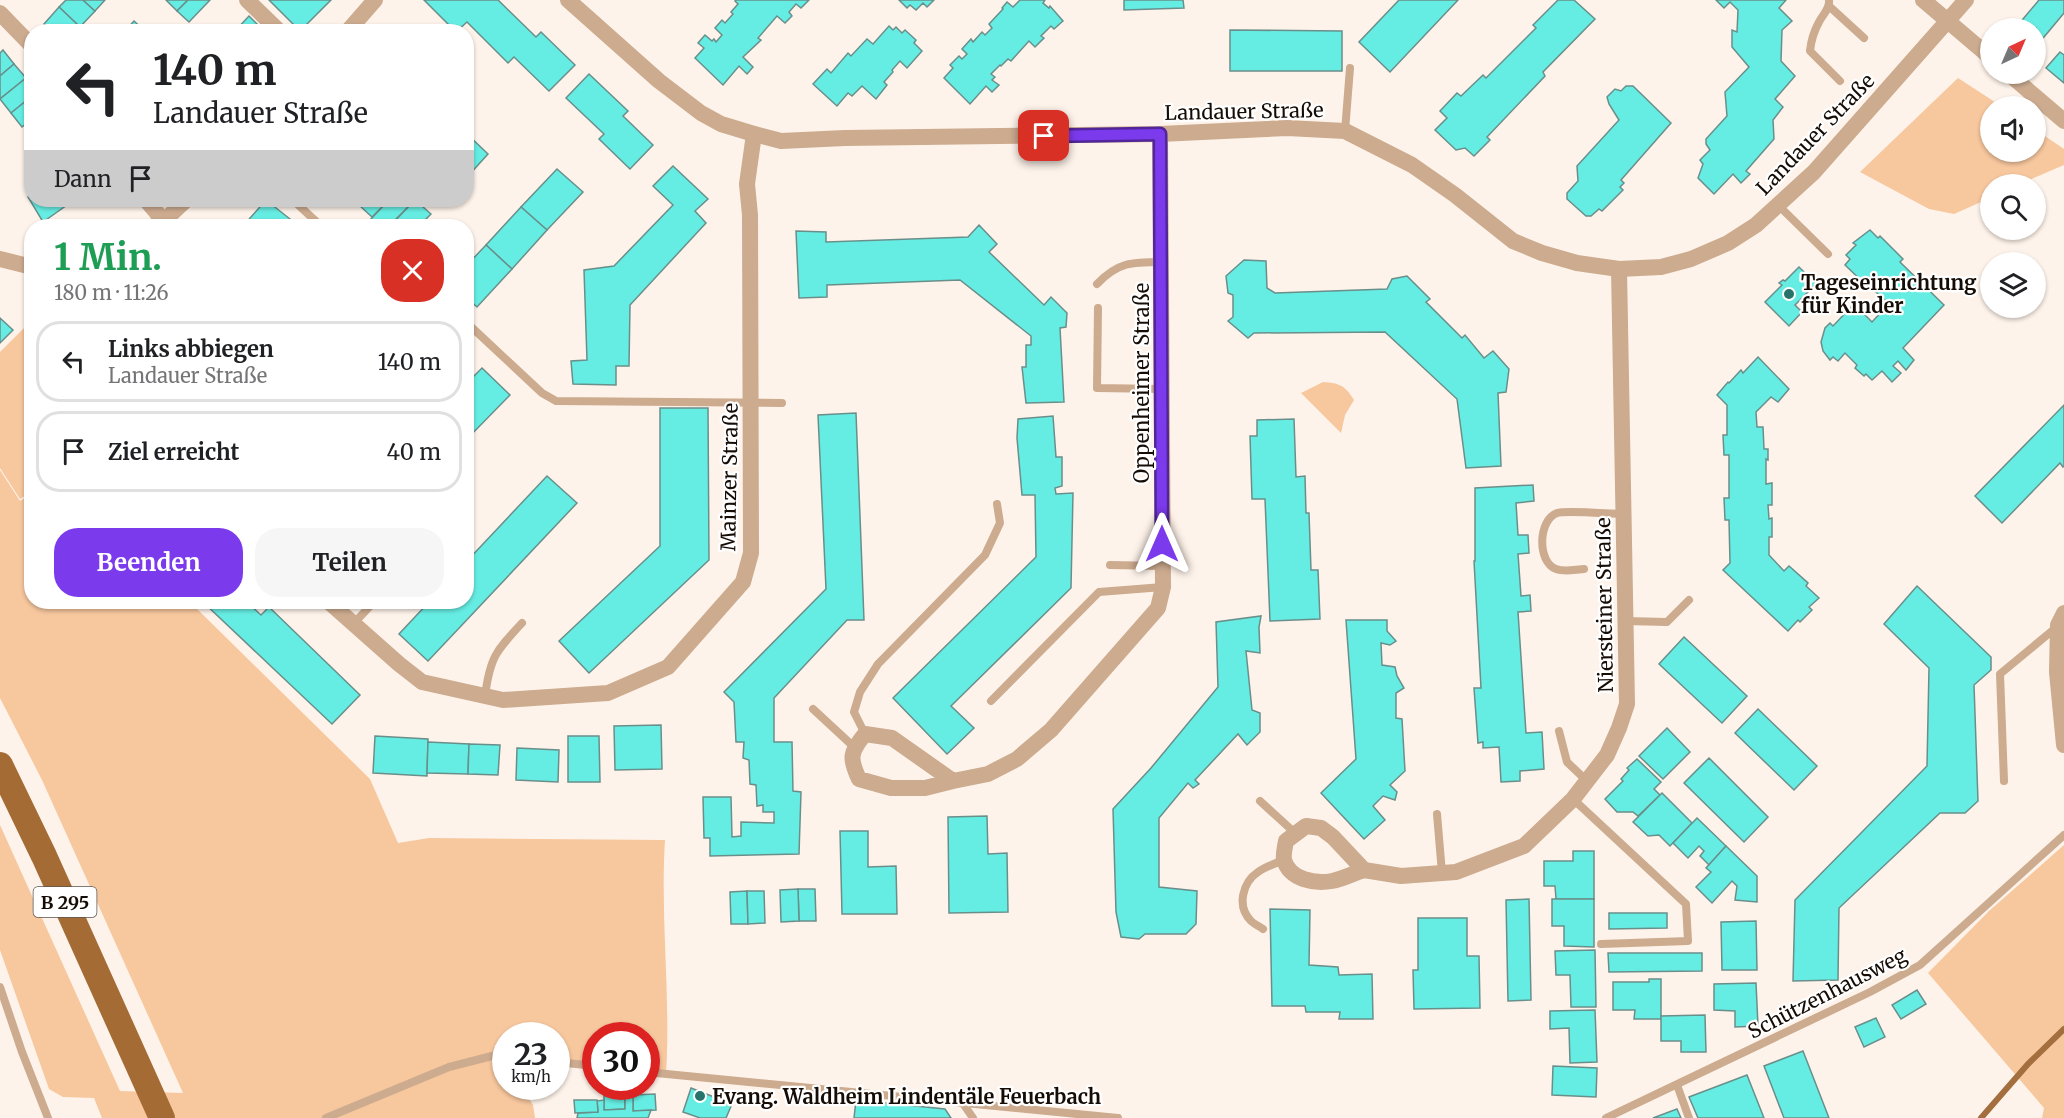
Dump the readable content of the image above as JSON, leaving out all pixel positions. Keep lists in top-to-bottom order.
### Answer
{
  "streets": {
    "main road": ["B 295"],
    "street": [
      "Landauer Straße",
      "Oppenheimer Straße",
      "Mainzer Straße",
      "Niersteiner Straße"
    ],
    "lane": ["Schützenhausweg"]
  },
  "crossings": [
    ["Landauer Straße", "Oppenheimer Straße"],
    ["Landauer Straße", "Mainzer Straße"],
    ["Landauer Straße", "Niersteiner Straße"]
  ],
  "places": ["Tageseinrichtung für Kinder", "Evang. Waldheim Lindentäle Feuerbach"],
  "north": "top right",
  "page": {
    "turn": ["140 m", "Landauer Straße"],
    "then": "Dann",
    "heading": ["1 Min.", "180 m · 11:26"],
    "list": [
      {
        "name": "Links abbiegen",
        "note": "Landauer Straße",
        "value": "140 m"
      },
      {
        "name": "Ziel erreicht",
        "value": "40 m"
      }
    ],
    "buttons": ["Beenden", "Teilen"],
    "speed": "23 km/h",
    "limit": "30"
  }
}
